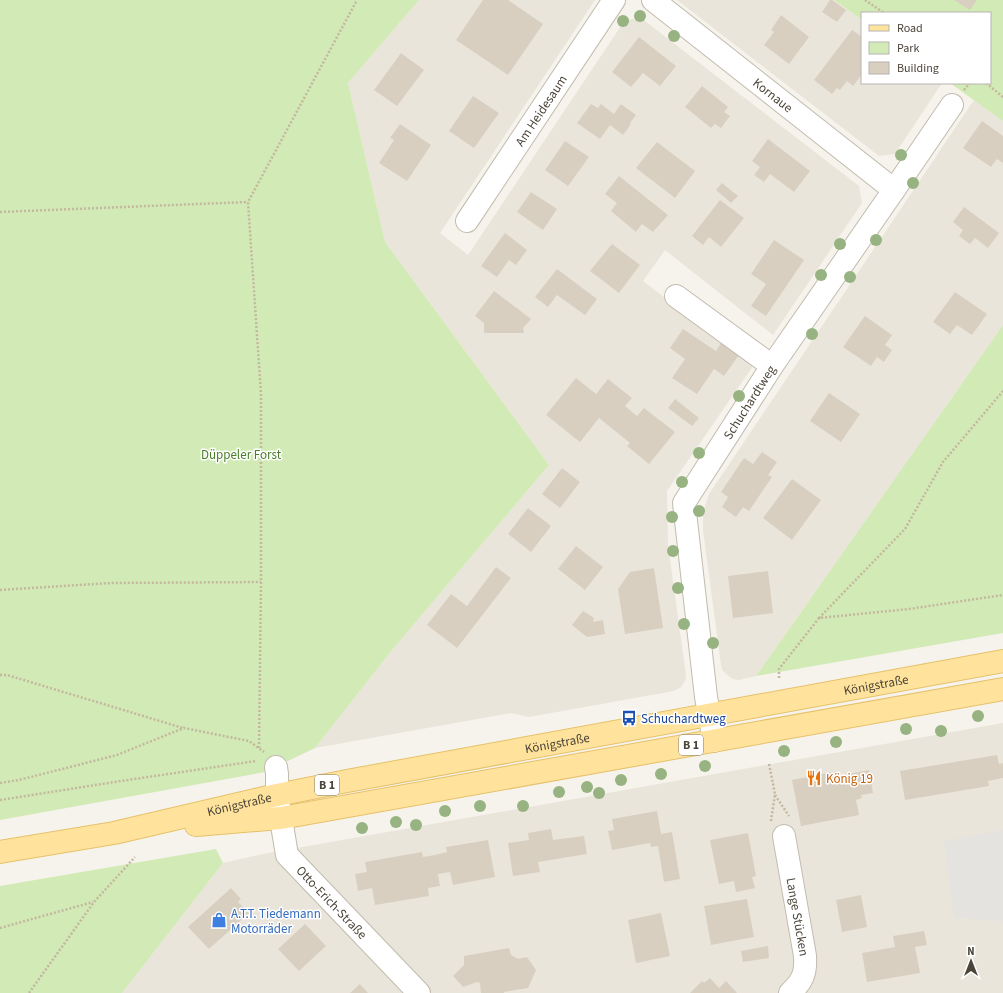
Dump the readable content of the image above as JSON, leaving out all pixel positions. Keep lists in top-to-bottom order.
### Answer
{
  "streets": {
    "main road": ["Königstraße", "B 1"],
    "street": [
      "Kornaue",
      "Am Heidesaum",
      "Schuchardtweg",
      "Otto-Erich-Straße",
      "Lange Stücken"
    ]
  },
  "crossings": [
    ["Kornaue", "Schuchardtweg"],
    ["Schuchardtweg", "Königstraße"],
    ["Königstraße", "Otto-Erich-Straße"]
  ],
  "parks": ["Düppeler Forst"],
  "places": {
    "bus stop": ["Schuchardtweg"],
    "restaurant": ["König 19"],
    "shop": ["A.T.T. Tiedemann Motorräder"]
  },
  "legend": ["Road", "Park", "Building"],
  "north": "top"
}
